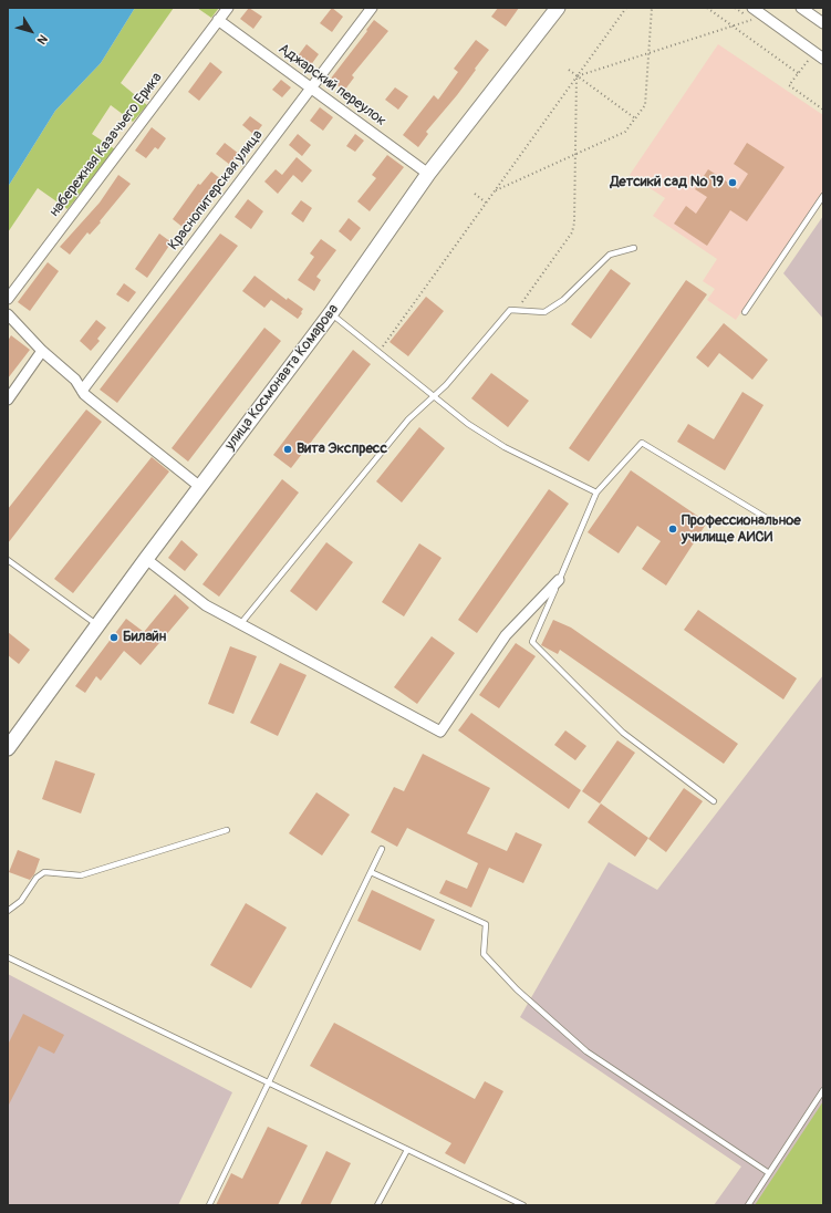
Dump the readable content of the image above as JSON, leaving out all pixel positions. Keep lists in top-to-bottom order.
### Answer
{
  "streets": {
    "main road": ["улица Космонавта Комарова"],
    "street": ["Аджарский переулок", "набережная Казачьего Ерика", "Краснопитерская улица"]
  },
  "crossings": [
    ["Аджарский переулок", "набережная Казачьего Ерика"],
    ["Аджарский переулок", "Краснопитерская улица"],
    ["Аджарский переулок", "улица Космонавта Комарова"]
  ],
  "places": [
    "Детсикй сад № 19",
    "Вита Экспресс",
    "Профессиональное училище АИСИ",
    "Билайн"
  ],
  "north": "bottom right"
}
